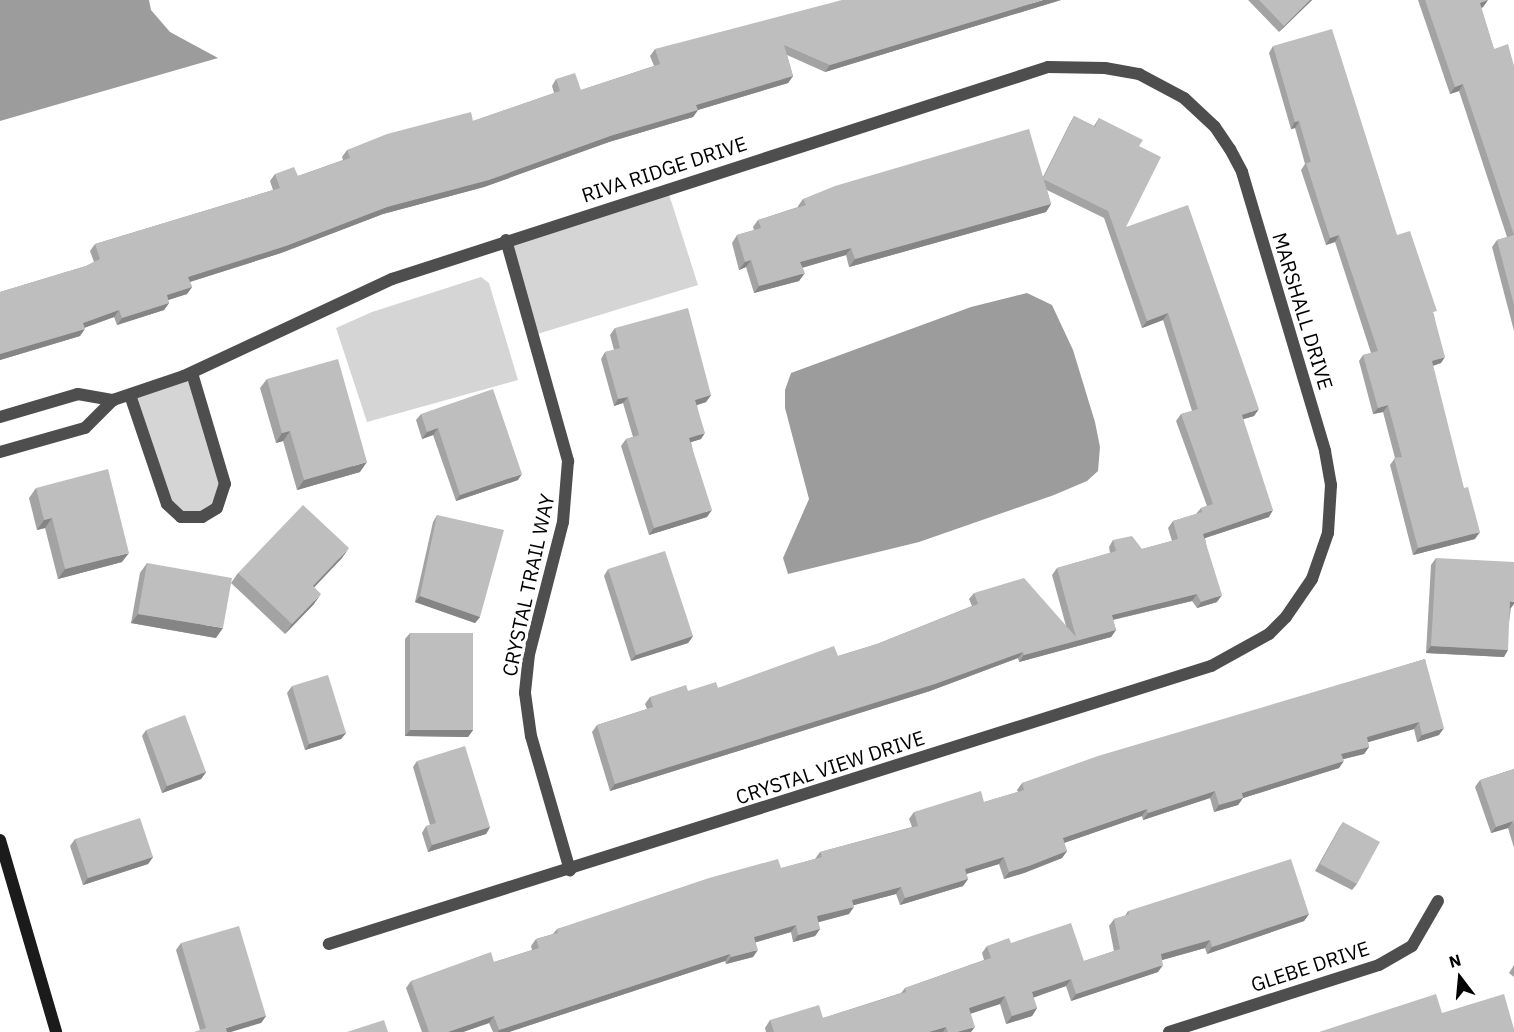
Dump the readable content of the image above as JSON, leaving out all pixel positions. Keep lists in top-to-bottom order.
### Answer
{
  "streets": {
    "street": [
      "RIVA RIDGE DRIVE",
      "MARSHALL DRIVE",
      "CRYSTAL TRAIL WAY",
      "CRYSTAL VIEW DRIVE",
      "GLEBE DRIVE"
    ]
  },
  "crossings": [
    ["RIVA RIDGE DRIVE", "MARSHALL DRIVE"],
    ["RIVA RIDGE DRIVE", "CRYSTAL TRAIL WAY"],
    ["MARSHALL DRIVE", "CRYSTAL VIEW DRIVE"],
    ["CRYSTAL TRAIL WAY", "CRYSTAL VIEW DRIVE"]
  ],
  "north": "top"
}
